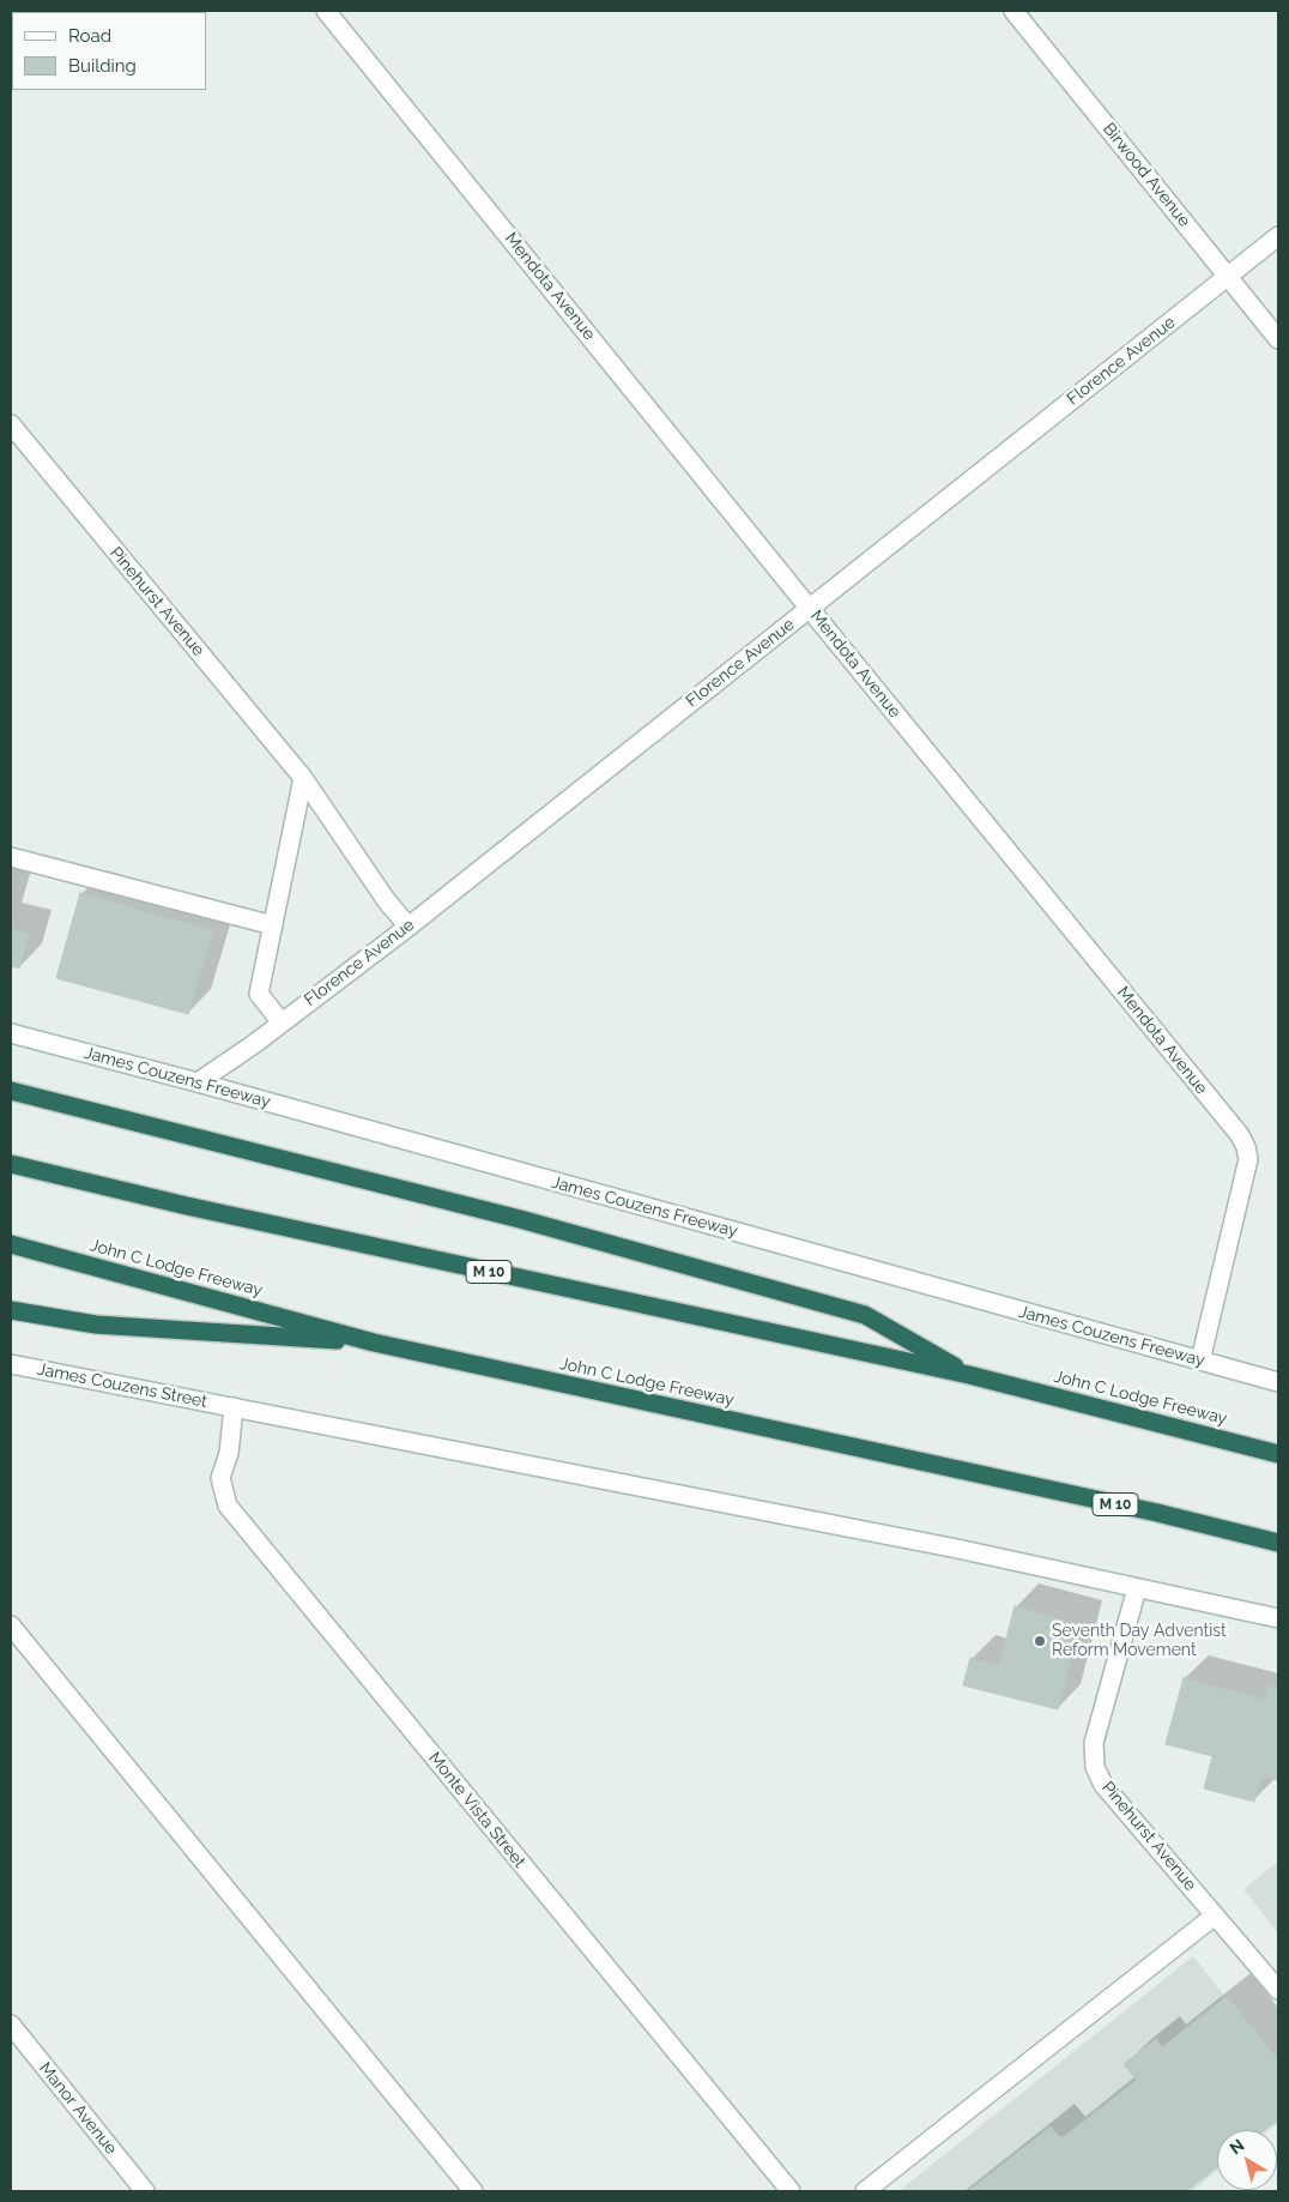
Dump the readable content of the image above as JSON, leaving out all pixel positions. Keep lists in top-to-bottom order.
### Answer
{
  "streets": {
    "highway": ["John C Lodge Freeway", "M 10"],
    "street": [
      "Birwood Avenue",
      "Mendota Avenue",
      "Florence Avenue",
      "Pinehurst Avenue",
      "James Couzens Freeway",
      "James Couzens Street",
      "Monte Vista Street",
      "Manor Avenue"
    ]
  },
  "crossings": [
    ["Birwood Avenue", "Florence Avenue"],
    ["Mendota Avenue", "Florence Avenue"],
    ["Mendota Avenue", "James Couzens Freeway"],
    ["Florence Avenue", "Pinehurst Avenue"],
    ["Florence Avenue", "James Couzens Freeway"],
    ["James Couzens Street", "Monte Vista Street"]
  ],
  "places": ["Seventh Day Adventist Reform Movement"],
  "legend": ["Road", "Building"],
  "north": "top left"
}
